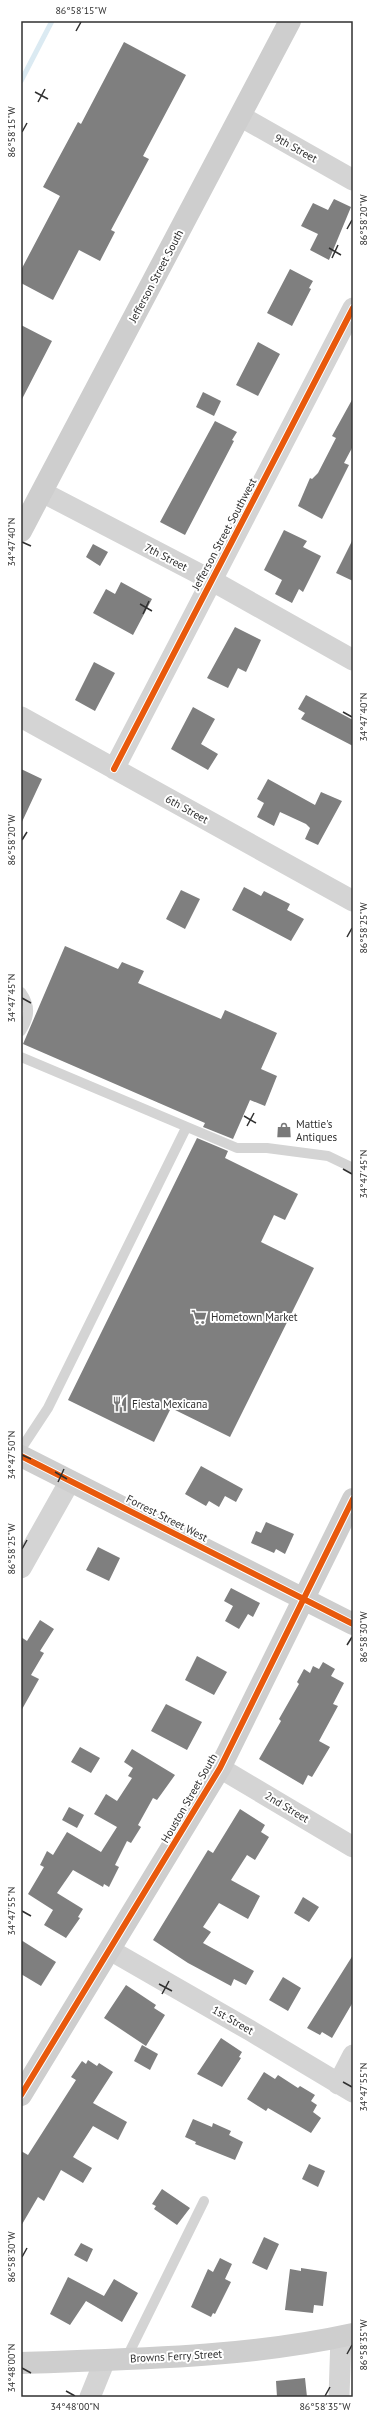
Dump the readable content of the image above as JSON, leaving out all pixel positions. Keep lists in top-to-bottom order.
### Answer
{
  "streets": {
    "street": [
      "9th Street",
      "Jefferson Street South",
      "Jefferson Street Southwest",
      "7th Street",
      "6th Street",
      "Forrest Street West",
      "Houston Street South",
      "2nd Street",
      "1st Street",
      "Browns Ferry Street"
    ]
  },
  "crossings": [
    ["9th Street", "Jefferson Street South"],
    ["Jefferson Street South", "7th Street"],
    ["Jefferson Street Southwest", "7th Street"],
    ["Jefferson Street Southwest", "6th Street"],
    ["Forrest Street West", "Houston Street South"],
    ["Houston Street South", "2nd Street"],
    ["Houston Street South", "1st Street"]
  ],
  "places": {
    "shop": ["Mattie's Antiques"],
    "supermarket": ["Hometown Market"],
    "restaurant": ["Fiesta Mexicana"]
  },
  "coordinates": [
    "86°58'15\"W",
    "86°58'20\"W",
    "34°47'40\"N",
    "86°58'25\"W",
    "34°47'45\"N",
    "34°47'50\"N",
    "86°58'30\"W",
    "34°47'55\"N",
    "86°58'35\"W",
    "34°48'00\"N"
  ]
}
